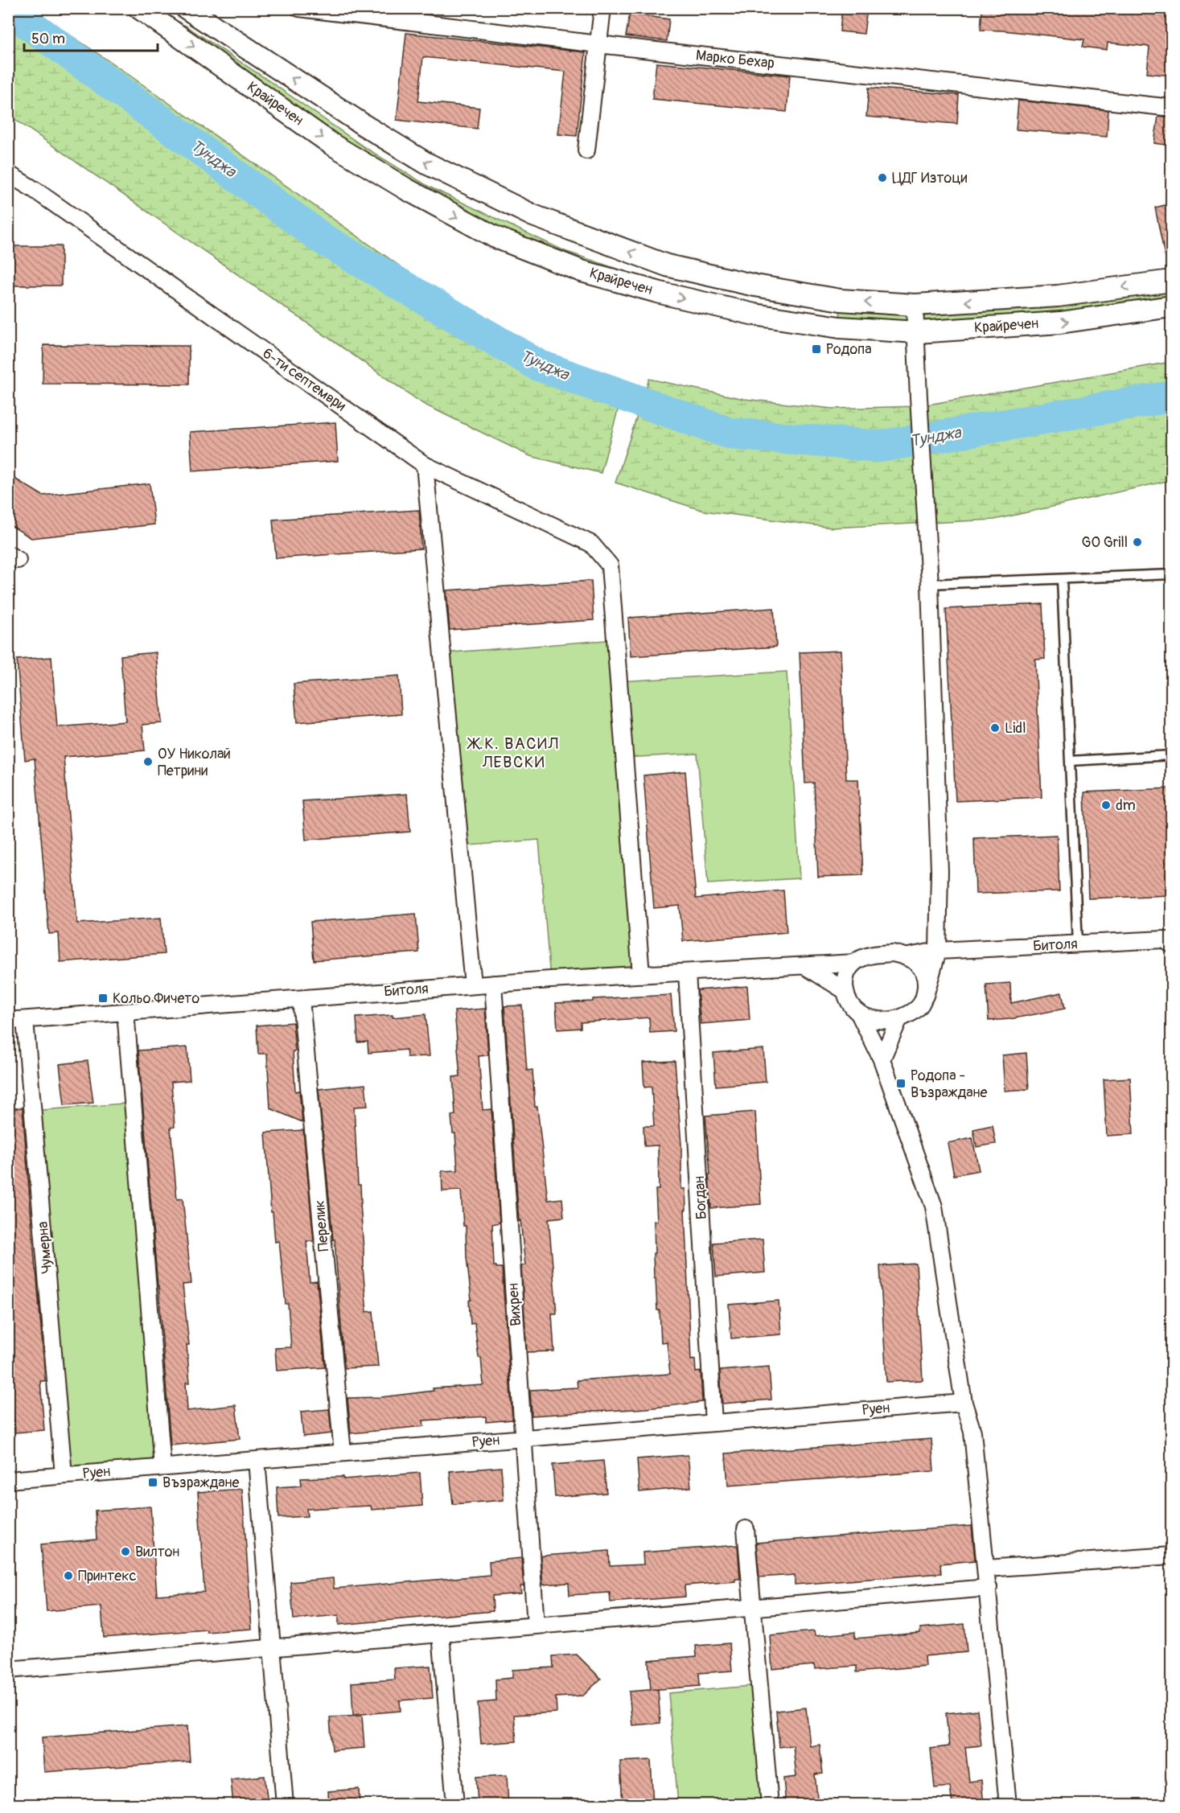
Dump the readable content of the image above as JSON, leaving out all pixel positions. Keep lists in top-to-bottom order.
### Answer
{
  "streets": {
    "street": [
      "Марко Бехар",
      "Крайречен",
      "6-ти септември",
      "Битоля",
      "Богдан",
      "Перелик",
      "Чумерна",
      "Вихрен",
      "Руен"
    ]
  },
  "crossings": [
    ["6-ти септември", "Битоля"],
    ["Битоля", "Богдан"],
    ["Битоля", "Перелик"],
    ["Битоля", "Чумерна"],
    ["Битоля", "Вихрен"],
    ["Богдан", "Руен"],
    ["Перелик", "Руен"],
    ["Чумерна", "Руен"],
    ["Вихрен", "Руен"]
  ],
  "districts": ["Ж.К. ВАСИЛ ЛЕВСКИ"],
  "water": ["Тунджа"],
  "places": {
    "other": [
      "ЦДГ Изтоци",
      "GO Grill",
      "Lidl",
      "ОУ Николай Петрини",
      "dm",
      "Вилтон",
      "Принтекс"
    ],
    "transit": [
      "Родопа",
      "Кольо Фичето",
      "Родопа - Възраждане",
      "Възраждане"
    ]
  },
  "scale_bar": "50 m"
}
